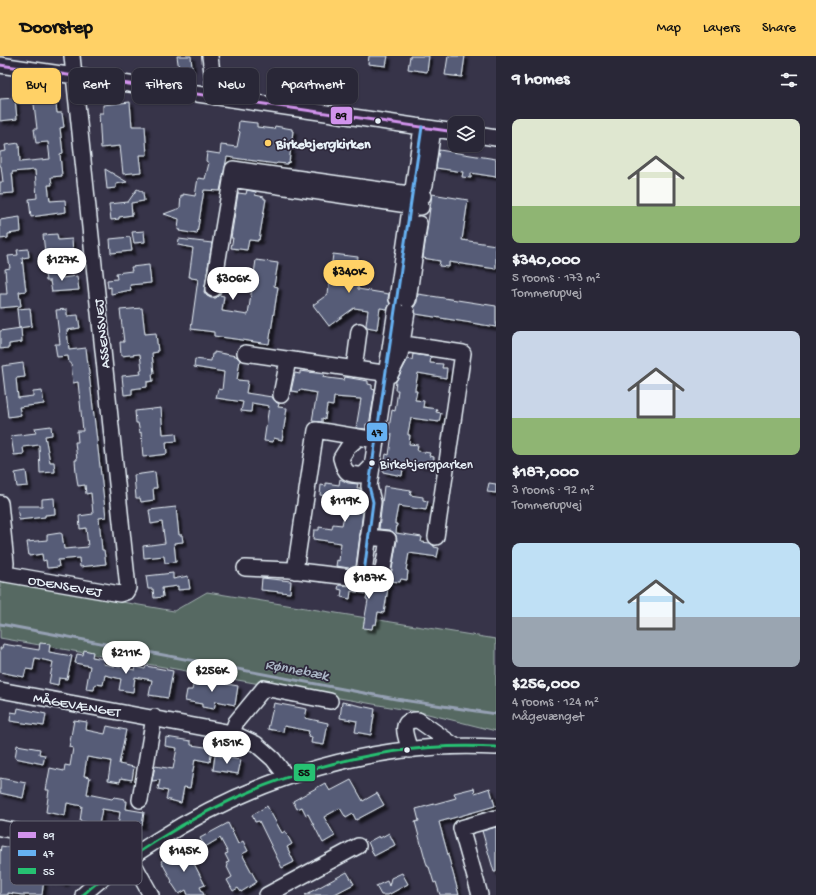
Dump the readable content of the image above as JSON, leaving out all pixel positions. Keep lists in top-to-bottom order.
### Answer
{
  "streets": {
    "street": ["ASSENSVEJ", "ODENSEVEJ", "MÅGEVÆNGET"]
  },
  "crossings": [
    ["ASSENSVEJ", "ODENSEVEJ"]
  ],
  "water": ["Rønnebæk"],
  "places": ["Birkebjergkirken", "Birkebjergparken"],
  "lines": ["transit line 89", "transit line 47", "transit line 55"],
  "legend": ["89", "47", "55"],
  "page": {
    "header": "Doorstep",
    "nav": ["Map", "Layers", "Share"],
    "heading": "9 homes",
    "chip": [
      "Buy",
      "Rent",
      "Filters",
      "New",
      "Apartment"
    ],
    "list": [
      {
        "name": "$340,000",
        "note": "5 rooms · 173 m² · Tommerupvej"
      },
      {
        "name": "$187,000",
        "note": "3 rooms · 92 m² · Tommerupvej"
      },
      {
        "name": "$256,000",
        "note": "4 rooms · 124 m² · Mågevænget"
      }
    ],
    "price": [
      "$127K",
      "$340K",
      "$306K",
      "$119K",
      "$187K",
      "$211K",
      "$256K",
      "$151K",
      "$145K"
    ]
  }
}
